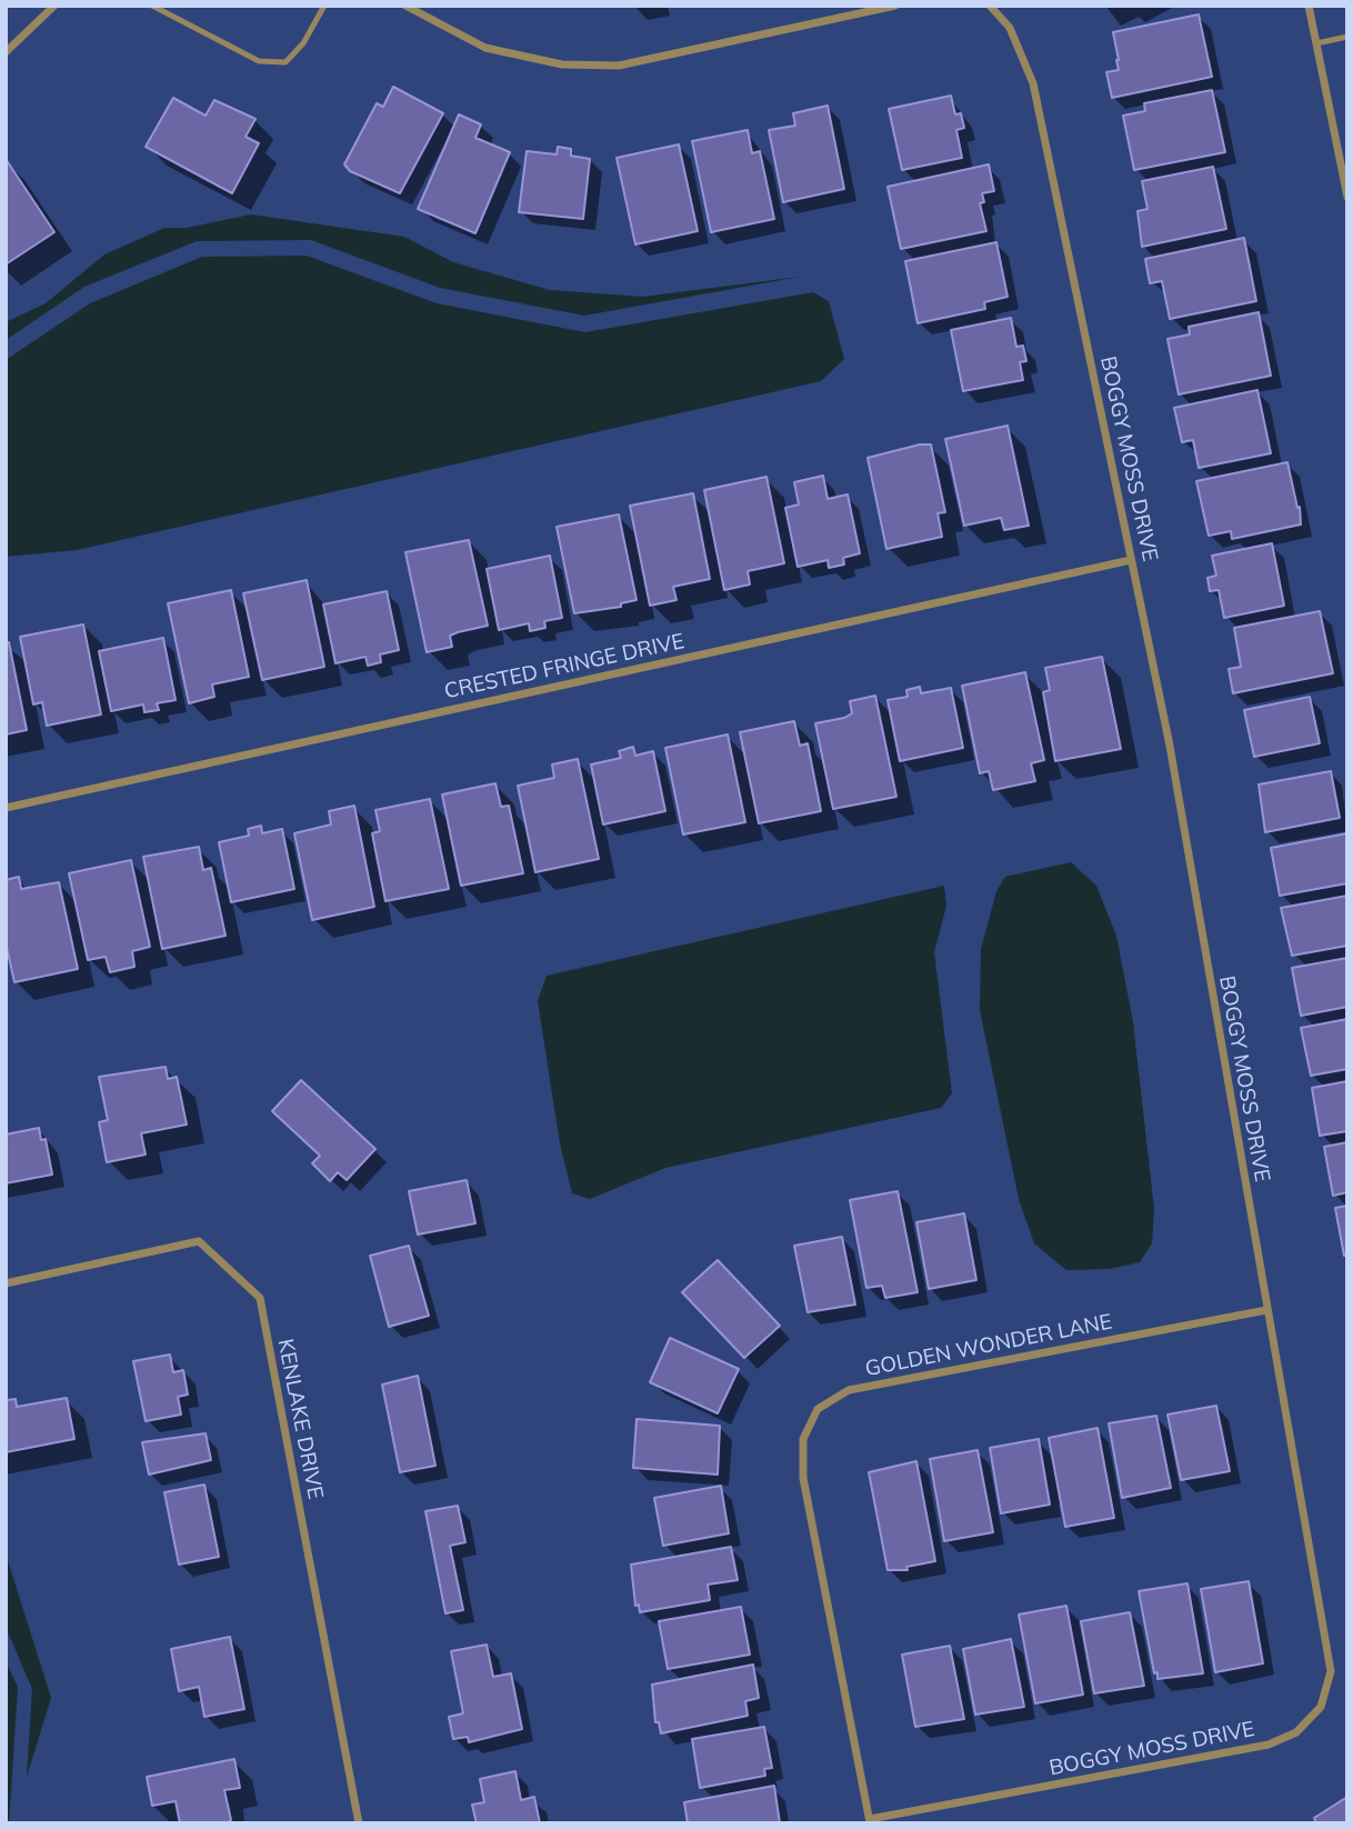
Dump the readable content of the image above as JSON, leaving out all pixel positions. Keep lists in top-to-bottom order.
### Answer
{
  "streets": {
    "street": [
      "BOGGY MOSS DRIVE",
      "CRESTED FRINGE DRIVE",
      "GOLDEN WONDER LANE",
      "KENLAKE DRIVE"
    ]
  },
  "crossings": [
    ["BOGGY MOSS DRIVE", "CRESTED FRINGE DRIVE"],
    ["BOGGY MOSS DRIVE", "GOLDEN WONDER LANE"]
  ]
}
